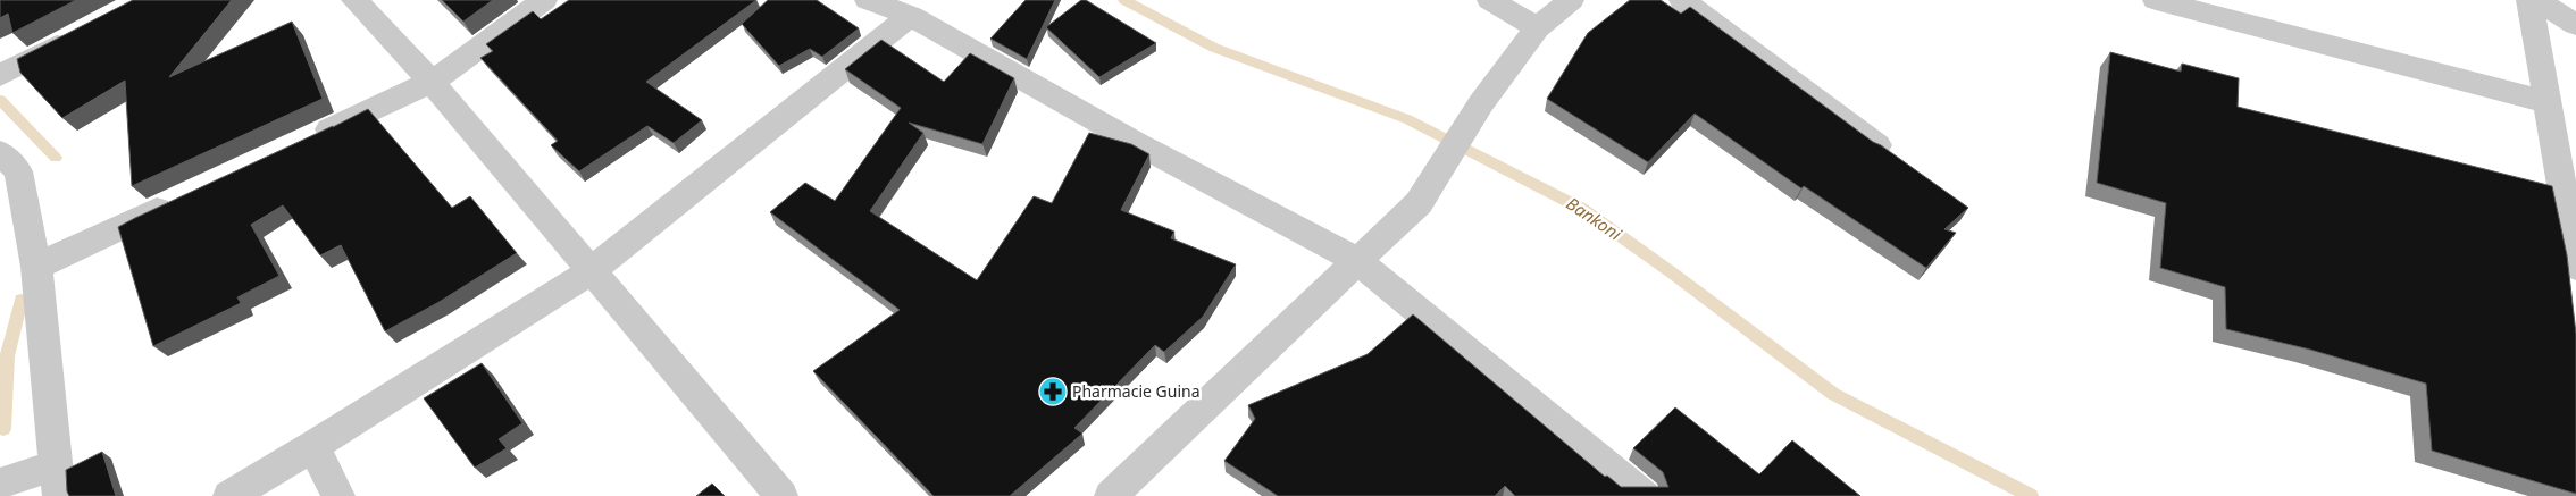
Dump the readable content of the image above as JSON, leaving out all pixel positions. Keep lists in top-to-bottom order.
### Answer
{
  "water": ["Bankoni"],
  "places": {
    "pharmacy": ["Pharmacie Guina"]
  }
}
